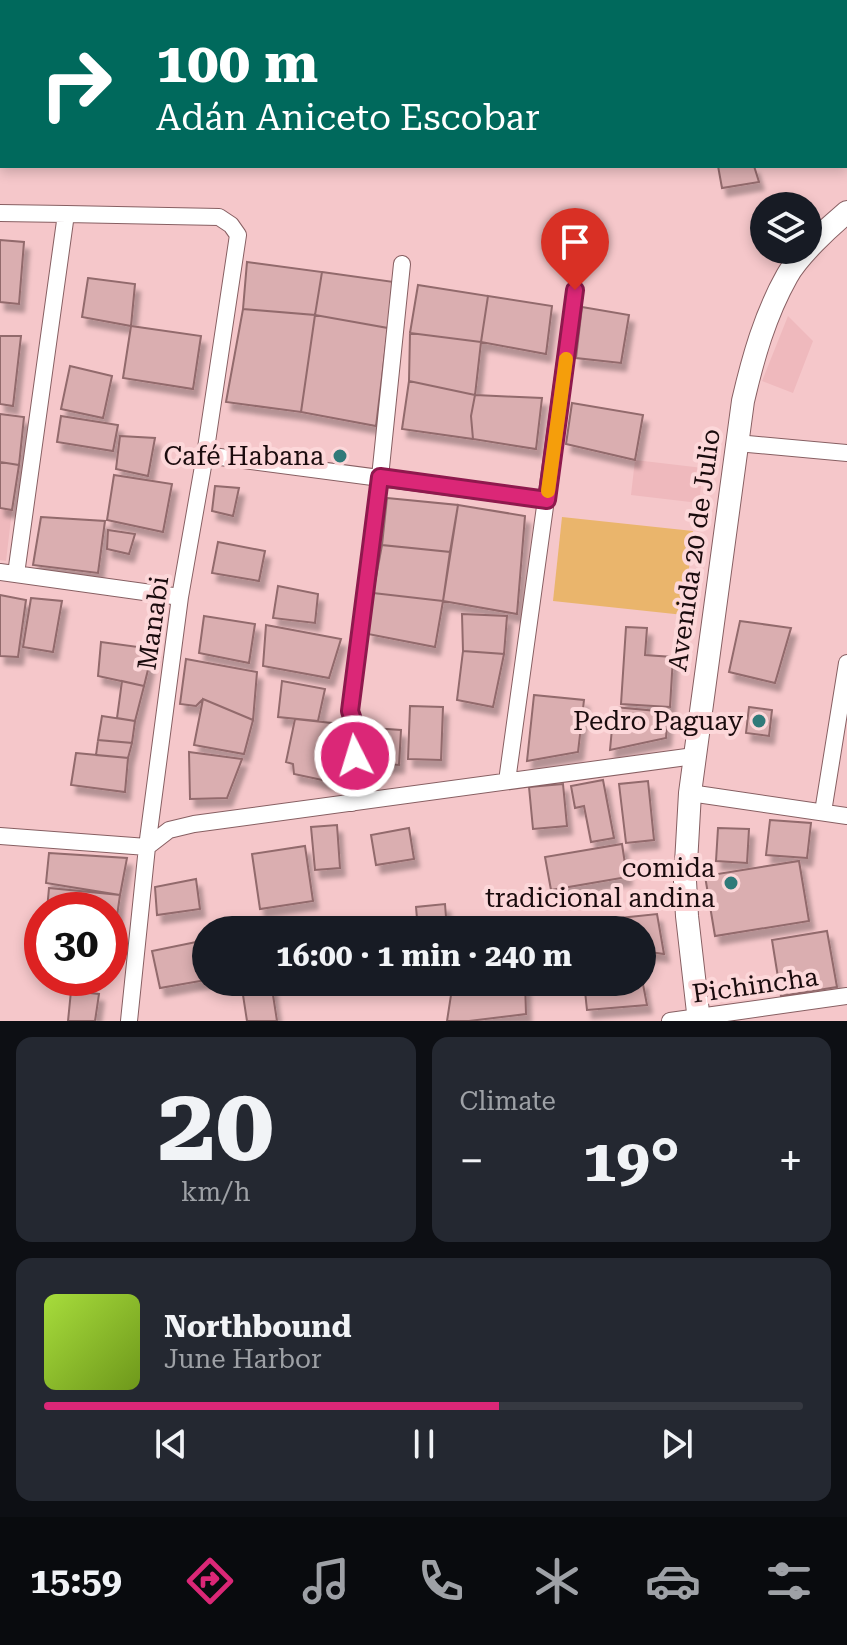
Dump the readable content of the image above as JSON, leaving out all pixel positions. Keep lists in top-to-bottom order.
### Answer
{
  "streets": {
    "main road": ["Avenida 20 de Julio"],
    "street": ["Manabi", "Pichincha"]
  },
  "crossings": [
    ["Avenida 20 de Julio", "Pichincha"]
  ],
  "places": ["Café Habana", "Pedro Paguay", "comida tradicional andina"],
  "page": {
    "turn": ["100 m", "Adán Aniceto Escobar"],
    "limit": "30",
    "trip": "16:00 · 1 min · 240 m",
    "tile": [
      ["20", "km/h"],
      "Climate"
    ],
    "heat": ["−", "19°", "+"],
    "song": ["Northbound", "June Harbor"],
    "tabs": "15:59"
  }
}
